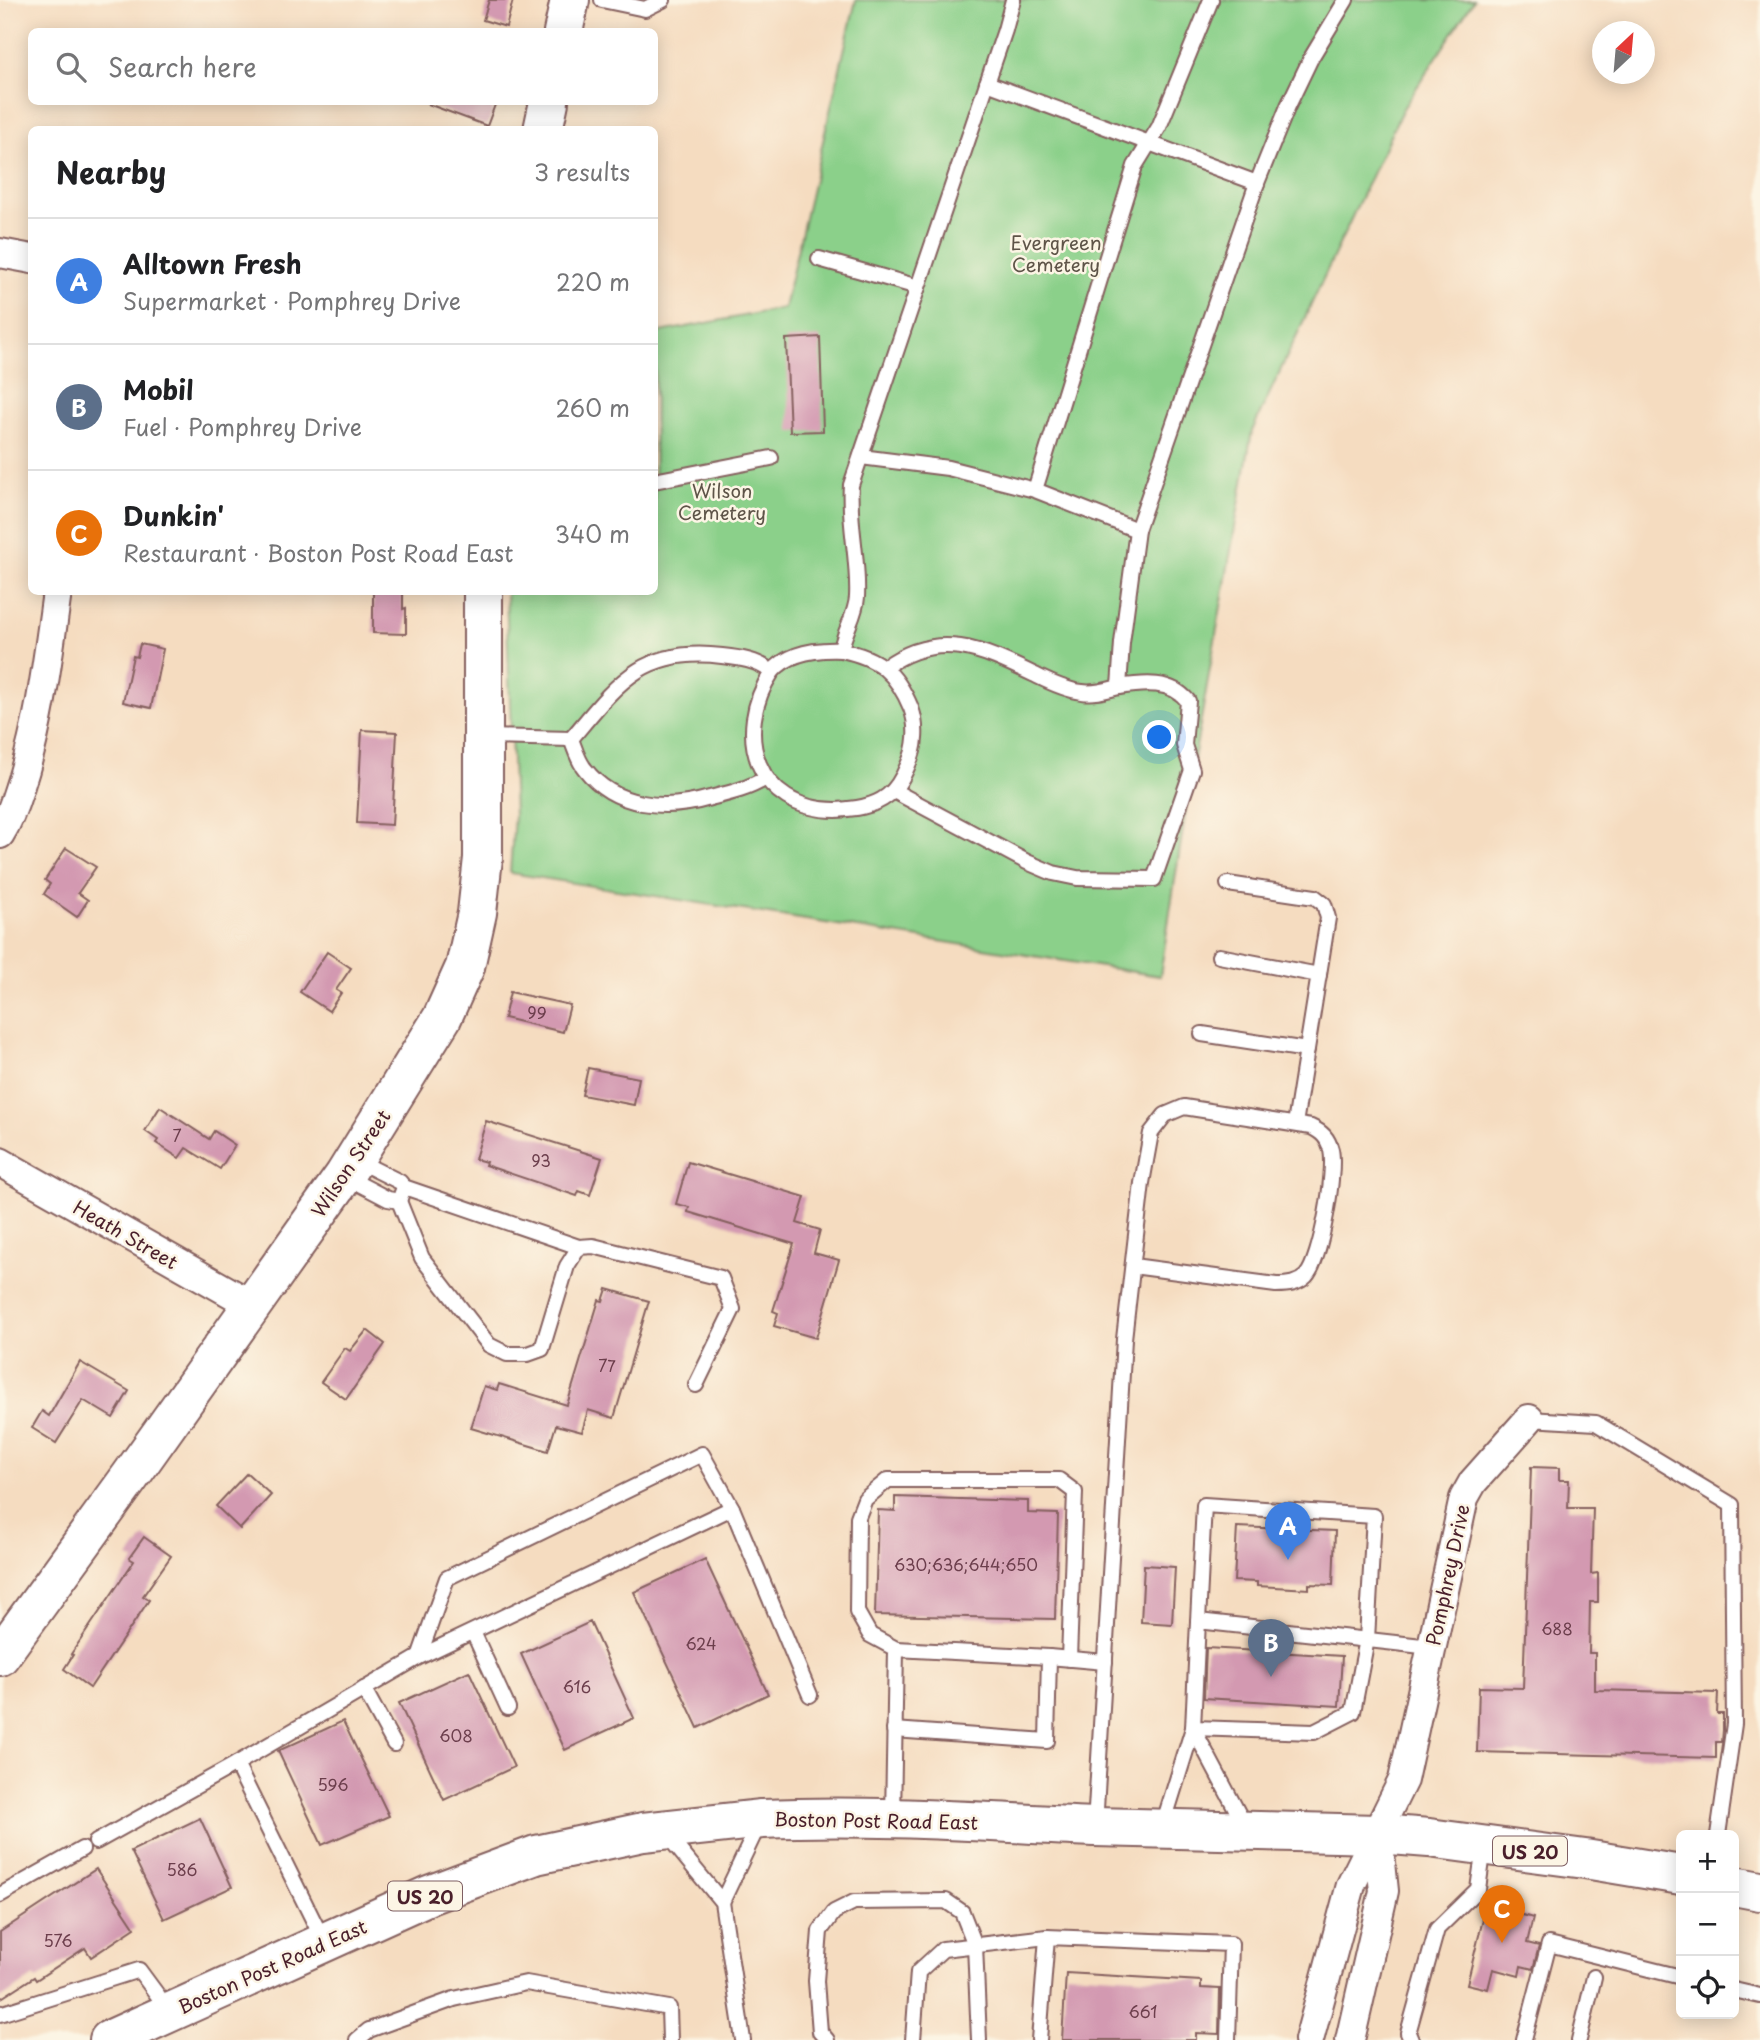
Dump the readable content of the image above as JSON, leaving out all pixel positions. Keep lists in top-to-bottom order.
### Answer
{
  "streets": {
    "main road": ["Wilson Street", "Boston Post Road East", "US 20"],
    "street": ["Heath Street", "Pomphrey Drive"]
  },
  "crossings": [
    ["Wilson Street", "Heath Street"],
    ["Pomphrey Drive", "Boston Post Road East"]
  ],
  "parks": ["Evergreen Cemetery", "Wilson Cemetery"],
  "house_numbers": [
    "99",
    "7",
    "93",
    "77",
    "630;636;644;650",
    "688",
    "624",
    "616",
    "608",
    "596",
    "586",
    "576",
    "661"
  ],
  "north": "top right",
  "page": {
    "search": "Search here",
    "heading": ["Nearby", "3 results"],
    "list": [
      {
        "mark": "A",
        "name": "Alltown Fresh",
        "note": "Supermarket · Pomphrey Drive",
        "value": "220 m"
      },
      {
        "mark": "B",
        "name": "Mobil",
        "note": "Fuel · Pomphrey Drive",
        "value": "260 m"
      },
      {
        "mark": "C",
        "name": "Dunkin'",
        "note": "Restaurant · Boston Post Road East",
        "value": "340 m"
      }
    ],
    "pins": ["A", "B", "C"],
    "map_buttons": ["+", "−"]
  }
}
